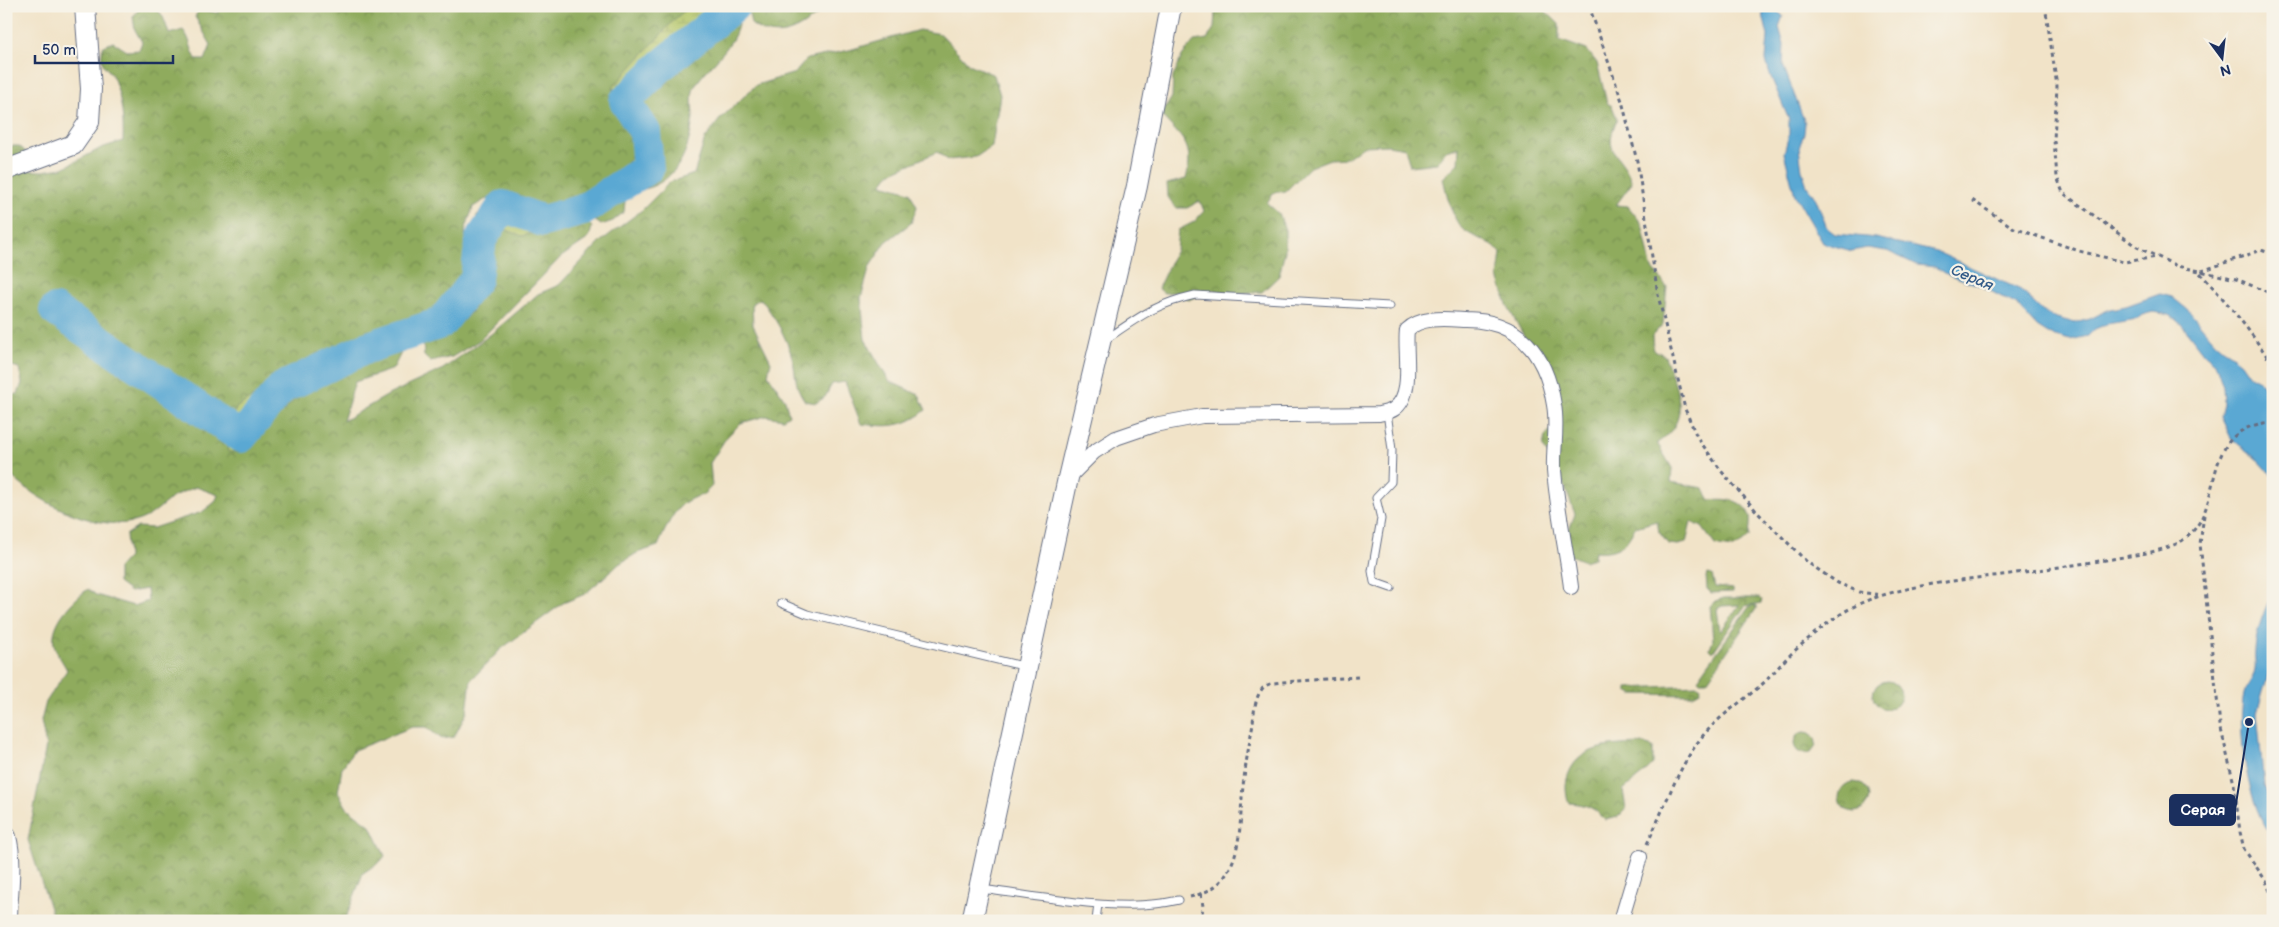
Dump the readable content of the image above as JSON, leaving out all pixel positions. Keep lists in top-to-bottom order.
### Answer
{
  "water": ["Серая"],
  "places": ["Серая"],
  "scale_bar": "50 m",
  "north": "bottom"
}
